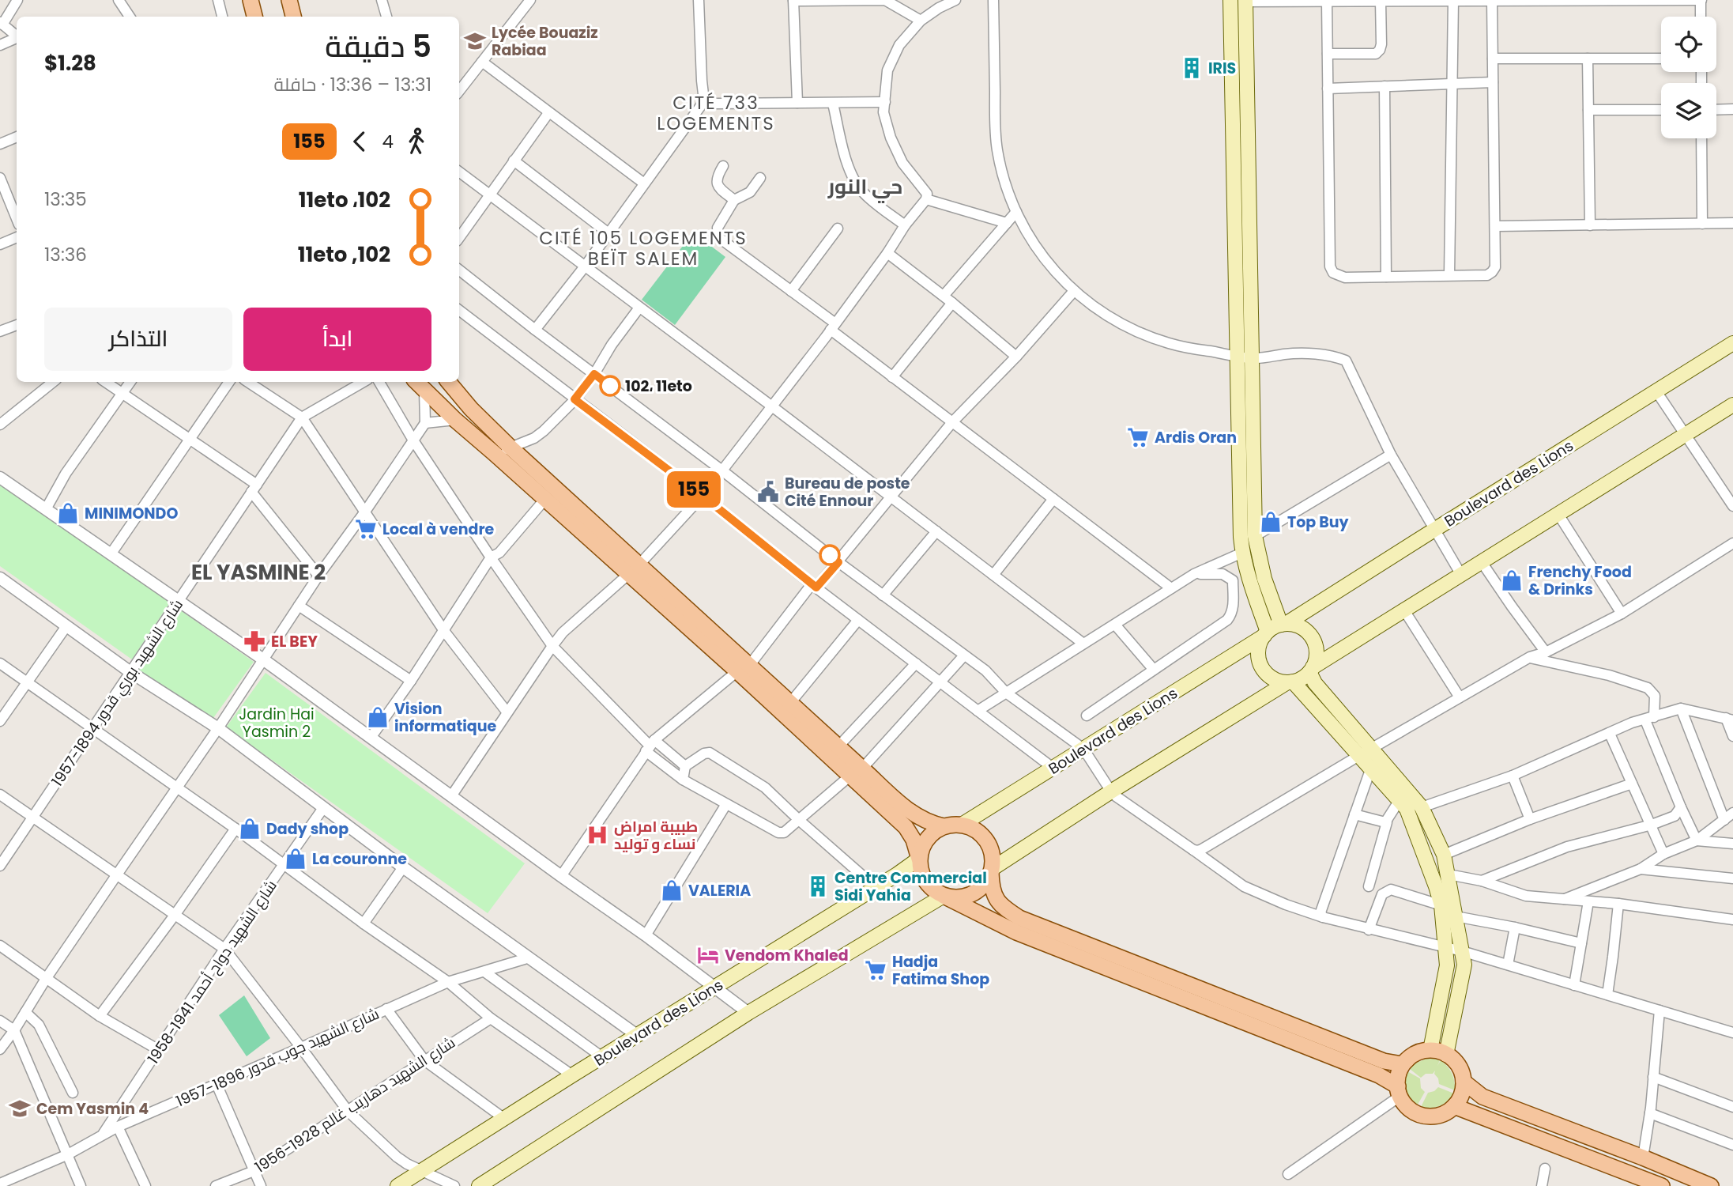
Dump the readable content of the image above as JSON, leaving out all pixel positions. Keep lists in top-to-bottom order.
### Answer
{
  "streets": {
    "main road": ["Boulevard des Lions"],
    "street": [
      "شارع الشهيد بوري قدور 1894-1957",
      "شارع الشهيد دواح أحمد 1941-1958",
      "شارع الشهيد جوب قدور 1896-1957",
      "شارع الشهيد دهاريب غالم 1928-1956"
    ]
  },
  "crossings": [
    ["شارع الشهيد دواح أحمد 1941-1958", "شارع الشهيد جوب قدور 1896-1957"]
  ],
  "districts": [
    "CITÉ 733 LOGEMENTS",
    "حي النور",
    "CITÉ 105 LOGEMENTS BEÏT SALEM",
    "EL YASMINE 2"
  ],
  "parks": ["Jardin Hai Yasmin 2"],
  "places": {
    "school or university": ["Lycée Bouaziz Rabiaa", "Cem Yasmin 4"],
    "building": ["IRIS", "Centre Commercial Sidi Yahia"],
    "other": ["102، 11eto"],
    "supermarket": ["Ardis Oran", "Local à vendre", "Hadja Fatima Shop"],
    "public building": ["Bureau de poste Cité Ennour"],
    "shop": [
      "MINIMONDO",
      "Top Buy",
      "Frenchy Food & Drinks",
      "Vision informatique",
      "Dady shop",
      "La couronne",
      "VALERIA"
    ],
    "pharmacy": ["EL BEY"],
    "hospital": ["طبيبة امراض نساء و توليد"],
    "hotel": ["Vendom Khaled"]
  },
  "lines": ["bus line 155"],
  "page": {
    "on_map": "155",
    "heading": ["5 دقيقة", "13:31 – 13:36 · حافلة", "$1.28"],
    "legs": ["4", "155"],
    "list": [
      {
        "name": "102، 11eto",
        "value": "13:35"
      },
      {
        "name": "102, 11eto",
        "value": "13:36"
      }
    ],
    "buttons": ["ابدأ", "التذاكر"]
  }
}
